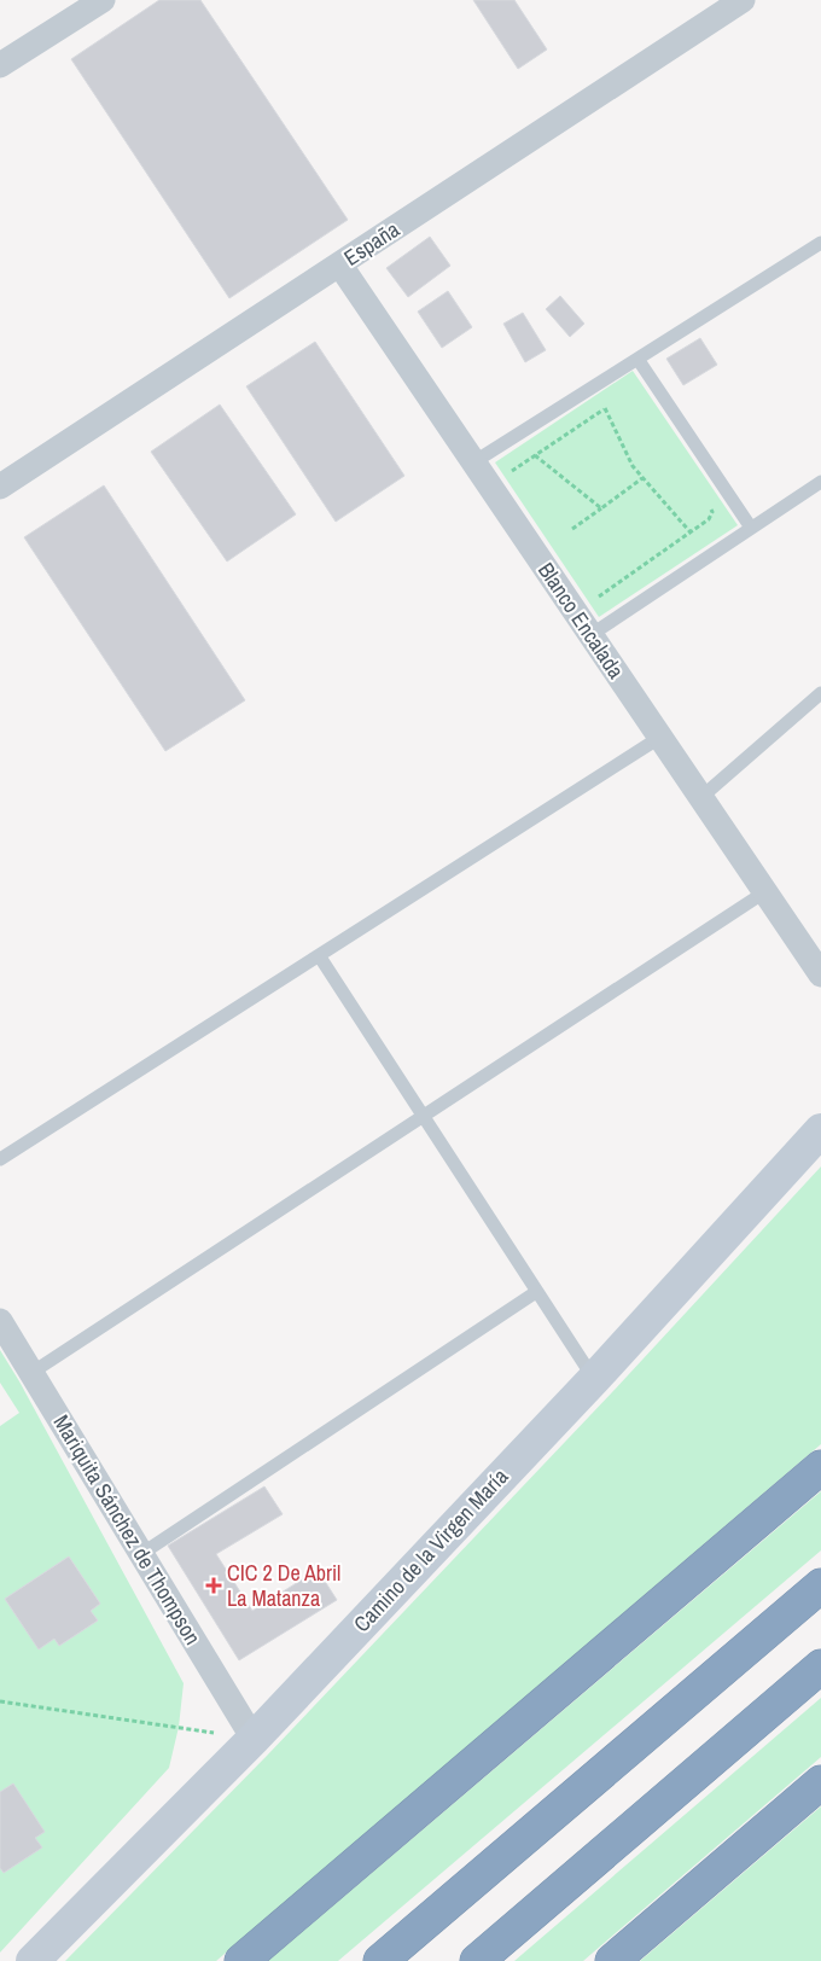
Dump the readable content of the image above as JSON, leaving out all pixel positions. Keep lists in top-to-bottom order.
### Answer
{
  "streets": {
    "street": [
      "España",
      "Blanco Encalada",
      "Mariquita Sánchez de Thompson",
      "Camino de la Virgen María"
    ]
  },
  "crossings": [
    ["España", "Blanco Encalada"],
    ["Mariquita Sánchez de Thompson", "Camino de la Virgen María"]
  ],
  "places": {
    "health": ["CIC 2 De Abril La Matanza"]
  }
}
